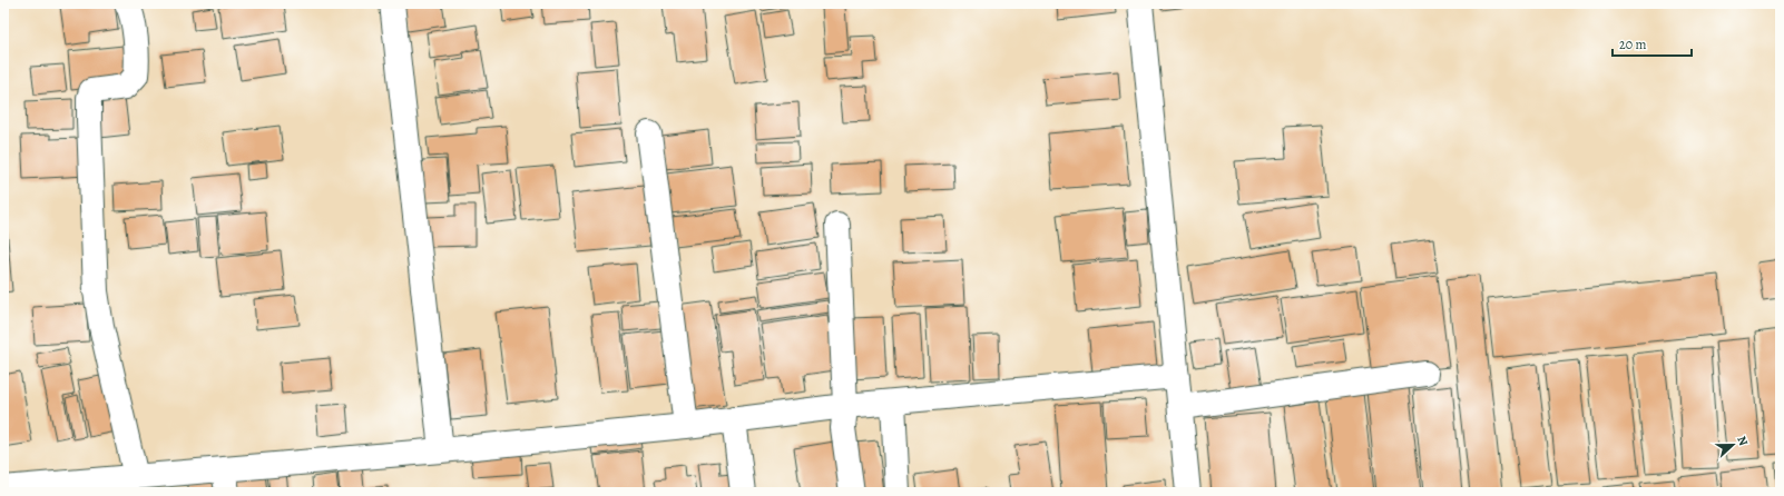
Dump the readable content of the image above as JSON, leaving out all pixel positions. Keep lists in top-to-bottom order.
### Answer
{
  "scale_bar": "20 m",
  "north": "right"
}
